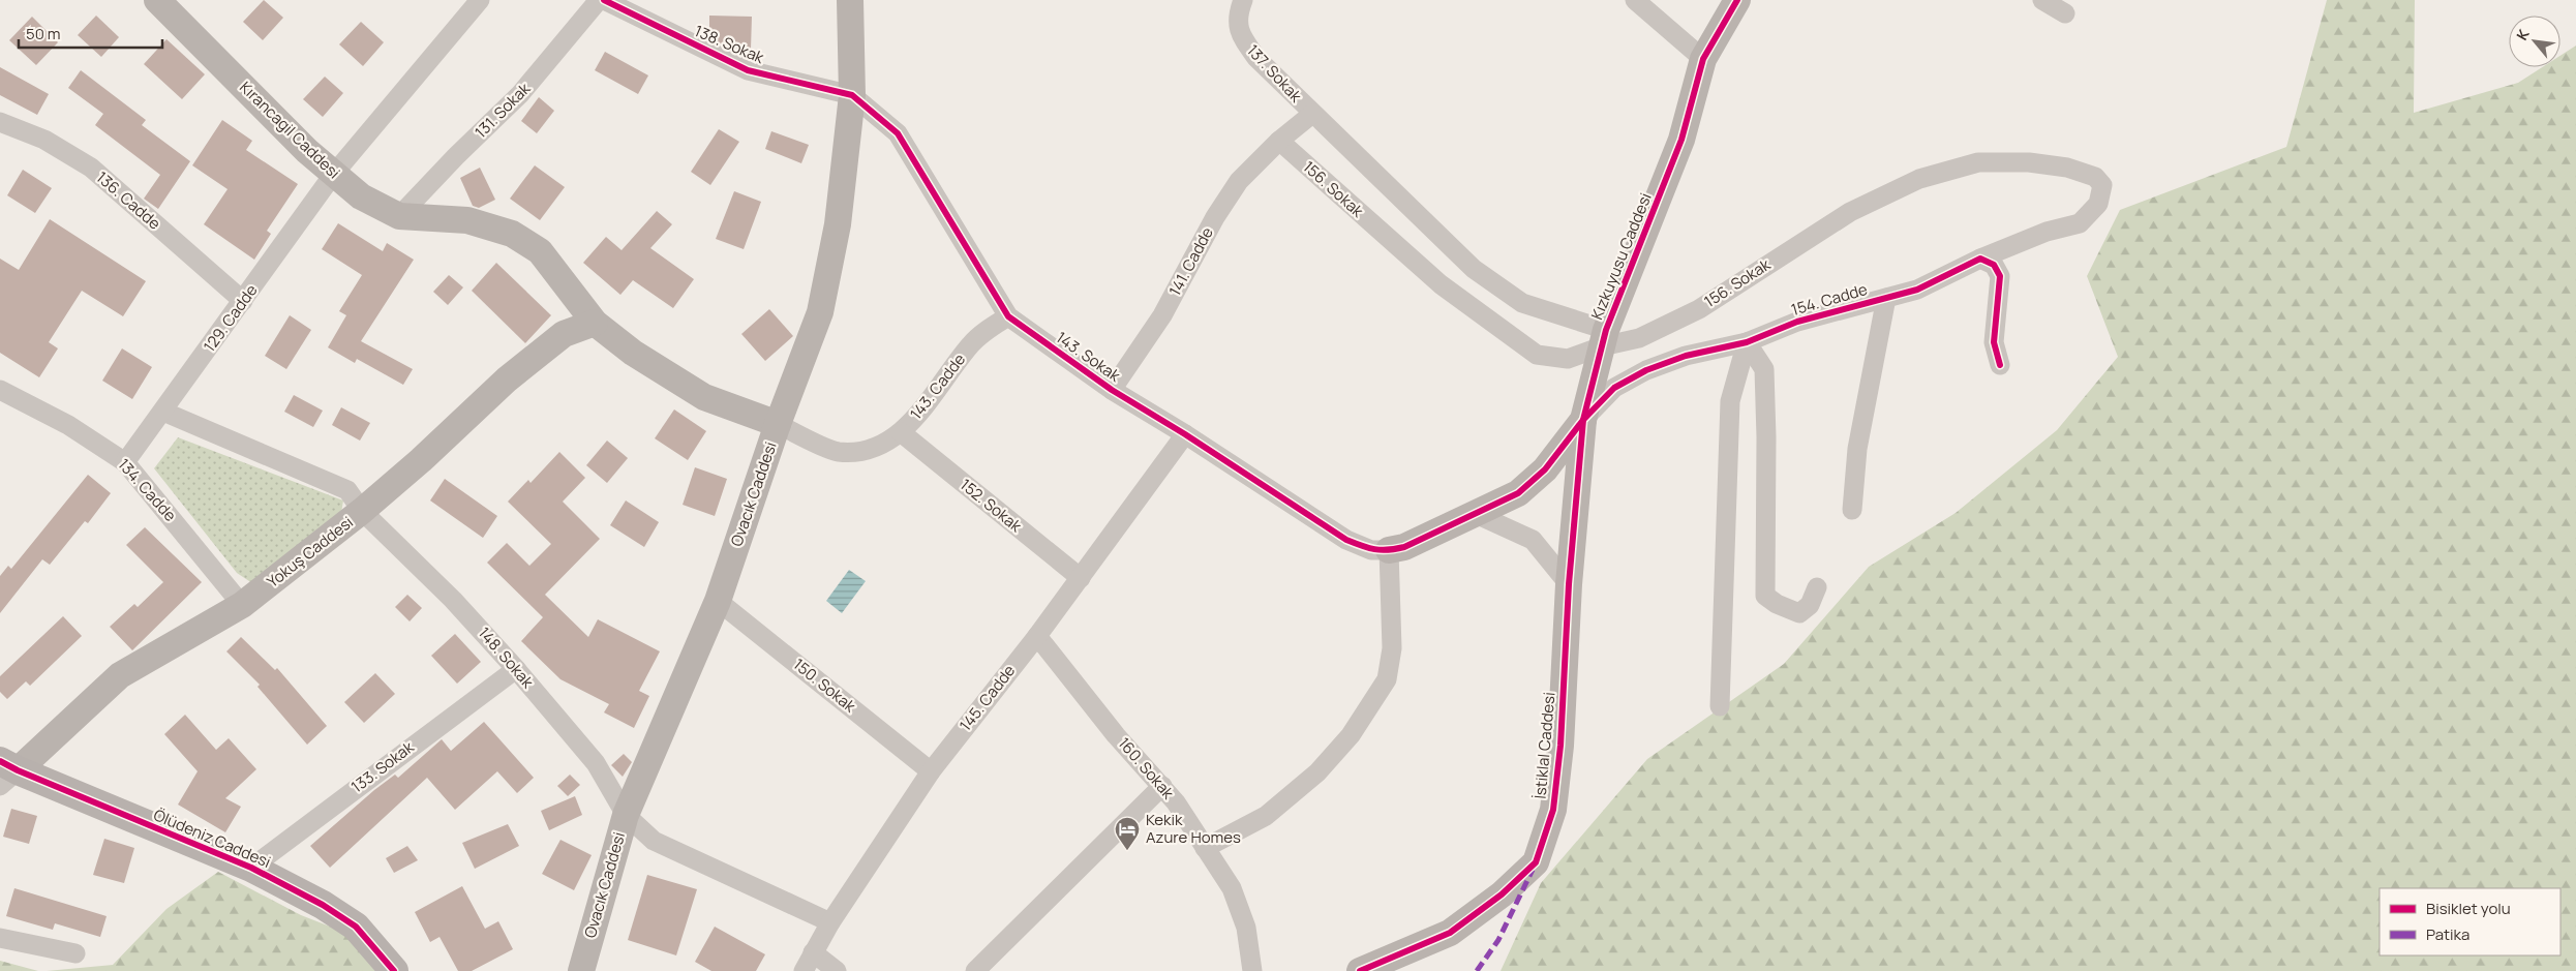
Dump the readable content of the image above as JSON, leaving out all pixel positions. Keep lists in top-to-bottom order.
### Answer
{
  "streets": {
    "main road": ["Ölüdeniz Caddesi"],
    "street": [
      "138. Sokak",
      "137. Sokak",
      "131. Sokak",
      "Kırancagil Caddesi",
      "156. Sokak",
      "136. Cadde",
      "Kızkuyusu Caddesi",
      "141. Cadde",
      "154. Cadde",
      "129. Cadde",
      "143. Sokak",
      "143. Cadde",
      "134. Cadde",
      "Ovacık Caddesi",
      "152. Sokak",
      "Yokuş Caddesi",
      "148. Sokak",
      "150. Sokak",
      "145. Cadde",
      "İstiklal Caddesi",
      "133. Sokak",
      "160. Sokak"
    ]
  },
  "crossings": [
    ["138. Sokak", "143. Sokak"],
    ["138. Sokak", "Ovacık Caddesi"],
    ["137. Sokak", "156. Sokak"],
    ["137. Sokak", "Kızkuyusu Caddesi"],
    ["137. Sokak", "141. Cadde"],
    ["131. Sokak", "Kırancagil Caddesi"],
    ["Kırancagil Caddesi", "129. Cadde"],
    ["Kırancagil Caddesi", "143. Cadde"],
    ["Kırancagil Caddesi", "Ovacık Caddesi"],
    ["Kırancagil Caddesi", "Yokuş Caddesi"],
    ["156. Sokak", "Kızkuyusu Caddesi"],
    ["156. Sokak", "141. Cadde"],
    ["156. Sokak", "154. Cadde"],
    ["136. Cadde", "129. Cadde"],
    ["Kızkuyusu Caddesi", "154. Cadde"],
    ["Kızkuyusu Caddesi", "143. Sokak"],
    ["Kızkuyusu Caddesi", "İstiklal Caddesi"],
    ["141. Cadde", "143. Sokak"],
    ["154. Cadde", "İstiklal Caddesi"],
    ["129. Cadde", "134. Cadde"],
    ["129. Cadde", "148. Sokak"],
    ["143. Sokak", "143. Cadde"],
    ["143. Sokak", "Ovacık Caddesi"],
    ["143. Sokak", "145. Cadde"],
    ["143. Cadde", "Ovacık Caddesi"],
    ["143. Cadde", "152. Sokak"],
    ["134. Cadde", "Yokuş Caddesi"],
    ["Ovacık Caddesi", "148. Sokak"],
    ["Ovacık Caddesi", "150. Sokak"],
    ["152. Sokak", "145. Cadde"],
    ["Yokuş Caddesi", "148. Sokak"],
    ["Yokuş Caddesi", "Ölüdeniz Caddesi"],
    ["148. Sokak", "145. Cadde"],
    ["148. Sokak", "133. Sokak"],
    ["150. Sokak", "145. Cadde"],
    ["145. Cadde", "160. Sokak"],
    ["133. Sokak", "Ölüdeniz Caddesi"]
  ],
  "places": {
    "hotel": ["Kekik Azure Homes"]
  },
  "legend": ["Bisiklet yolu", "Patika"],
  "scale_bar": "50 m",
  "north": "top left"
}
